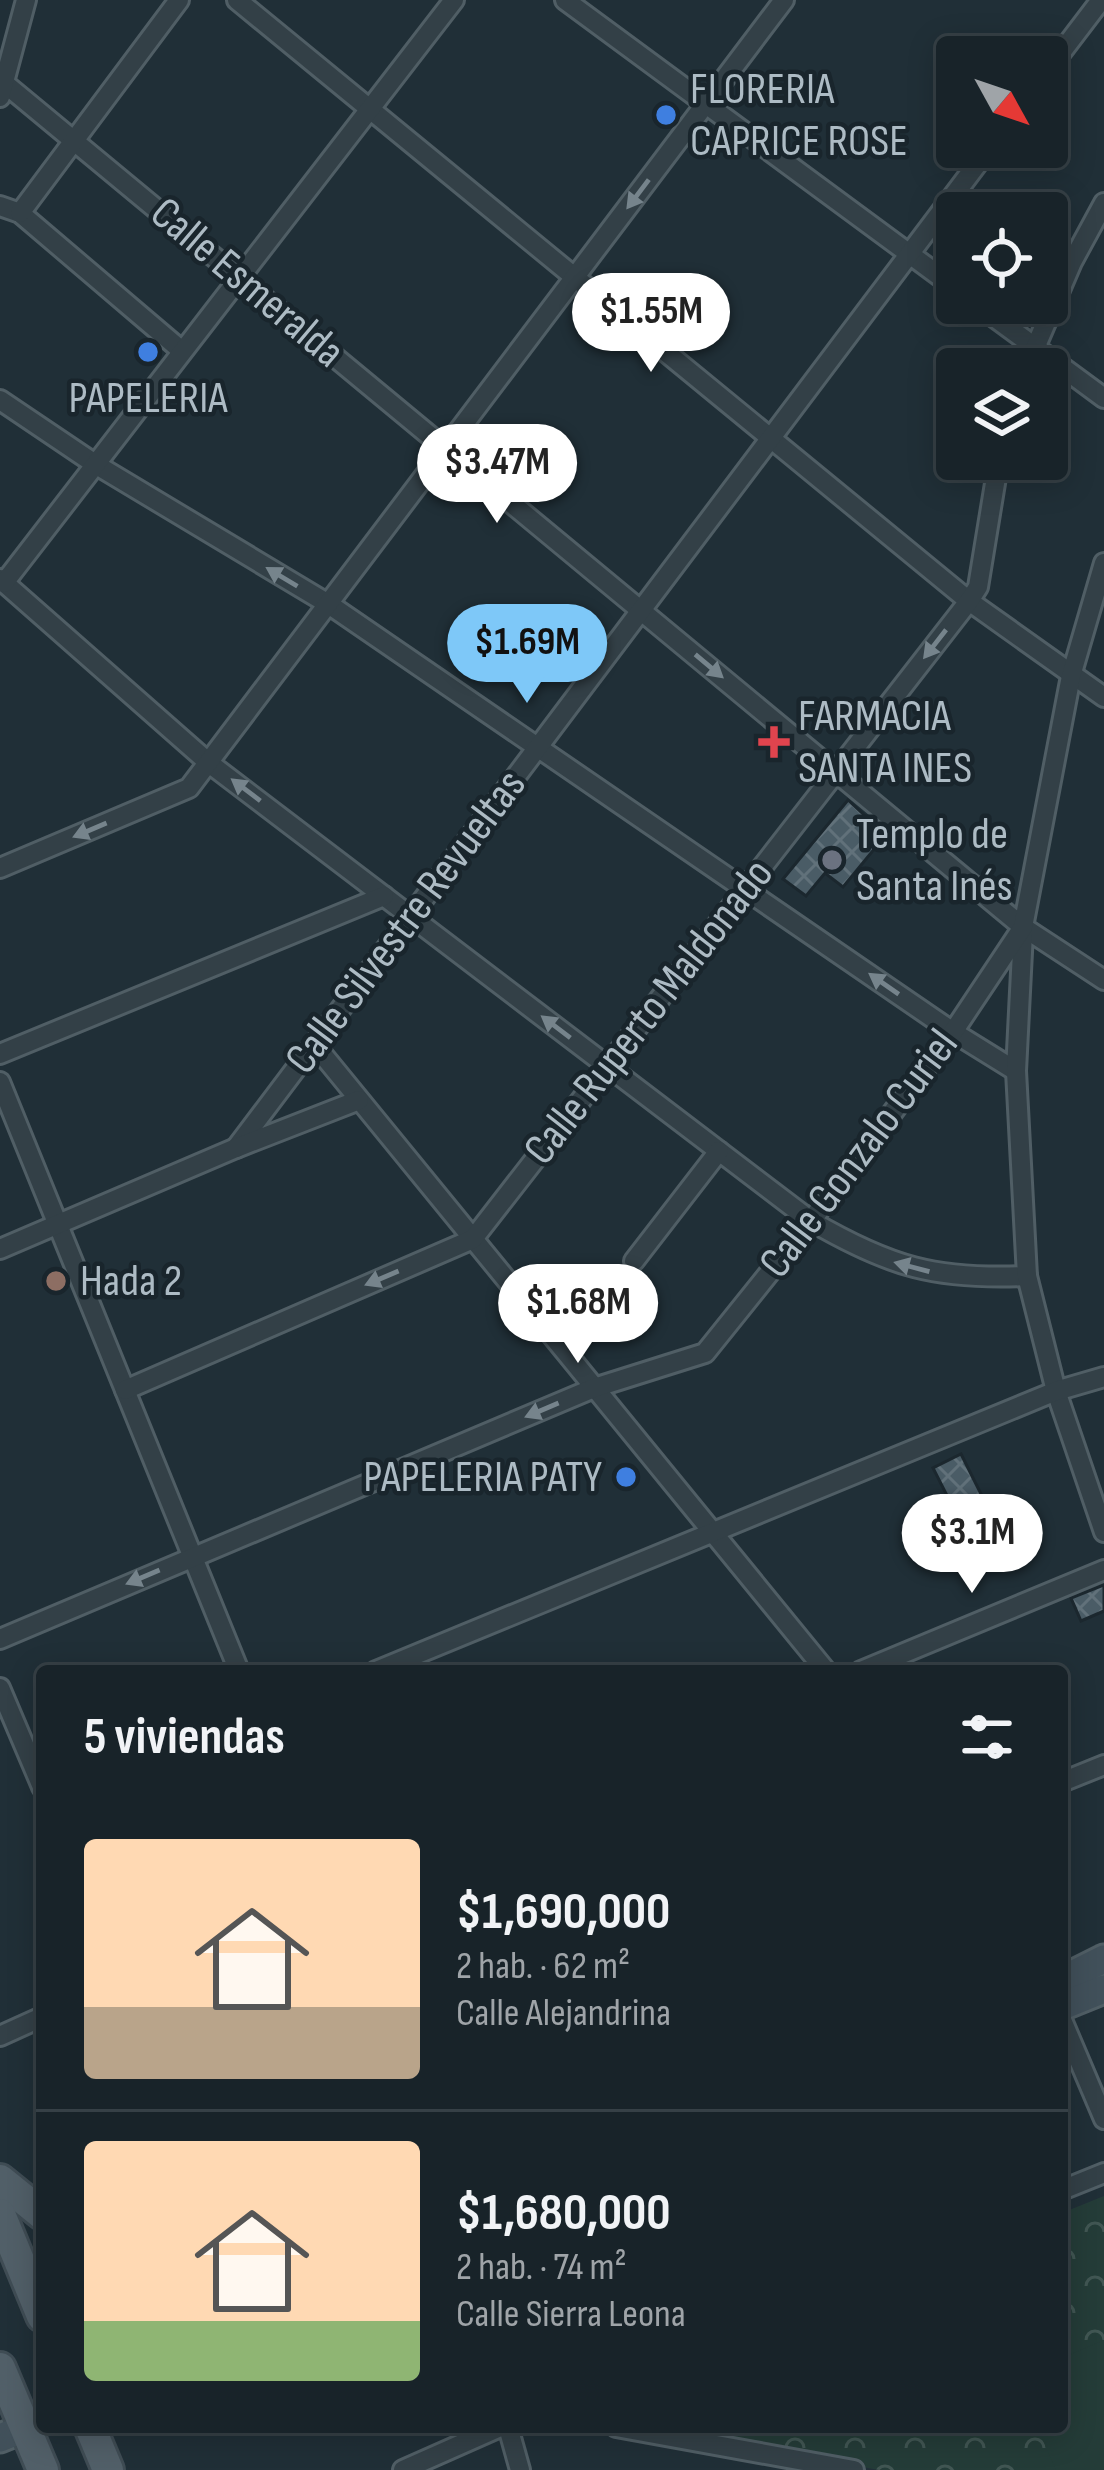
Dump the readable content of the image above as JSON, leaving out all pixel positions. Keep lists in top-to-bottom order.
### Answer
{
  "streets": {
    "street": [
      "Calle Esmeralda",
      "Calle Silvestre Revueltas",
      "Calle Ruperto Maldonado",
      "Calle Gonzalo Curiel"
    ]
  },
  "crossings": [
    ["Calle Esmeralda", "Calle Silvestre Revueltas"],
    ["Calle Esmeralda", "Calle Ruperto Maldonado"],
    ["Calle Esmeralda", "Calle Gonzalo Curiel"]
  ],
  "one_way": ["Calle Ruperto Maldonado", "Calle Gonzalo Curiel"],
  "places": {
    "other": [
      "FLORERIA CAPRICE ROSE",
      "PAPELERIA",
      "Templo de Santa Inés",
      "Hada 2",
      "PAPELERIA PATY"
    ],
    "health": ["FARMACIA SANTA INES"]
  },
  "north": "bottom right",
  "page": {
    "price": [
      "$1.55M",
      "$3.47M",
      "$1.69M",
      "$1.68M",
      "$3.1M"
    ],
    "heading": "5 viviendas",
    "list": [
      {
        "name": "$1,690,000",
        "note": "2 hab. · 62 m² · Calle Alejandrina"
      },
      {
        "name": "$1,680,000",
        "note": "2 hab. · 74 m² · Calle Sierra Leona"
      }
    ]
  }
}
